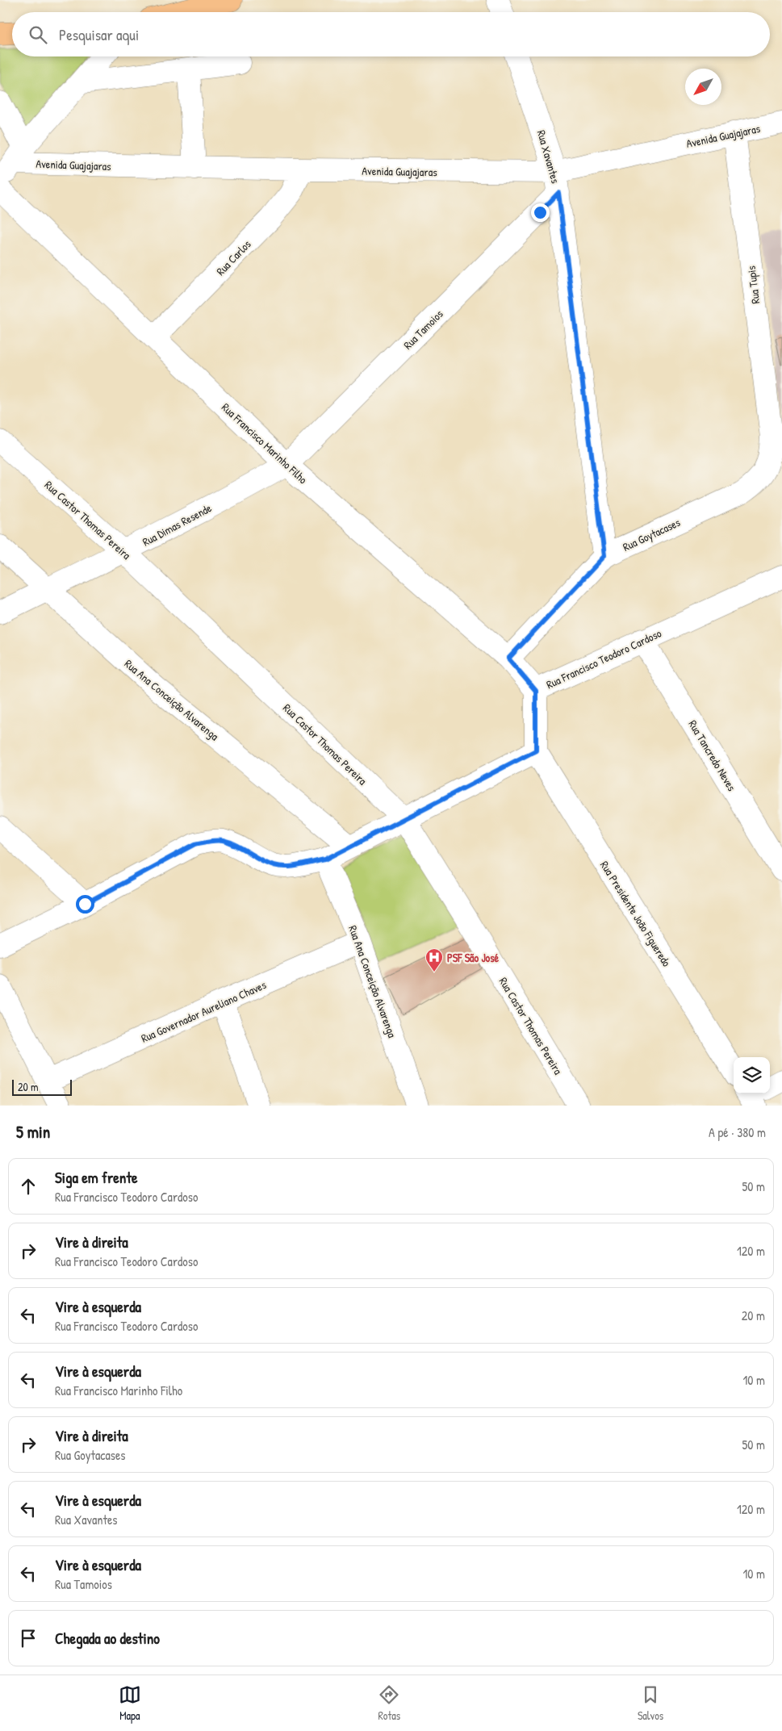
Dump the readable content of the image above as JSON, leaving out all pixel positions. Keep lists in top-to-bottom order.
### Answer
{
  "streets": {
    "street": [
      "Avenida Guajajaras",
      "Rua Xavantes",
      "Rua Carlos",
      "Rua Tupis",
      "Rua Tamoios",
      "Rua Francisco Marinho Filho",
      "Rua Castor Thomas Pereira",
      "Rua Dimas Resende",
      "Rua Goytacases",
      "Rua Francisco Teodoro Cardoso",
      "Rua Ana Conceição Alvarenga",
      "Rua Tancredo Neves",
      "Rua Presidente João Figueredo",
      "Rua Governador Aureliano Chaves"
    ]
  },
  "crossings": [
    ["Avenida Guajajaras", "Rua Xavantes"],
    ["Avenida Guajajaras", "Rua Carlos"],
    ["Avenida Guajajaras", "Rua Tupis"],
    ["Rua Xavantes", "Rua Tamoios"],
    ["Rua Xavantes", "Rua Goytacases"],
    ["Rua Carlos", "Rua Francisco Marinho Filho"],
    ["Rua Tupis", "Rua Goytacases"],
    ["Rua Tamoios", "Rua Francisco Marinho Filho"],
    ["Rua Tamoios", "Rua Dimas Resende"],
    ["Rua Francisco Marinho Filho", "Rua Dimas Resende"],
    ["Rua Francisco Marinho Filho", "Rua Goytacases"],
    ["Rua Francisco Marinho Filho", "Rua Francisco Teodoro Cardoso"],
    ["Rua Castor Thomas Pereira", "Rua Dimas Resende"],
    ["Rua Dimas Resende", "Rua Ana Conceição Alvarenga"],
    ["Rua Francisco Teodoro Cardoso", "Rua Tancredo Neves"],
    ["Rua Francisco Teodoro Cardoso", "Rua Presidente João Figueredo"],
    ["Rua Ana Conceição Alvarenga", "Rua Governador Aureliano Chaves"]
  ],
  "places": {
    "hospital": ["PSF São José"]
  },
  "scale_bar": "20 m",
  "north": "bottom left",
  "page": {
    "search": "Pesquisar aqui",
    "scale": "20 m",
    "heading": ["5 min", "A pé · 380 m"],
    "list": [
      ["Siga em frente", "Rua Francisco Teodoro Cardoso", "50 m"],
      ["Vire à direita", "Rua Francisco Teodoro Cardoso", "120 m"],
      ["Vire à esquerda", "Rua Francisco Teodoro Cardoso", "20 m"],
      ["Vire à esquerda", "Rua Francisco Marinho Filho", "10 m"],
      ["Vire à direita", "Rua Goytacases", "50 m"],
      ["Vire à esquerda", "Rua Xavantes", "120 m"],
      ["Vire à esquerda", "Rua Tamoios", "10 m"],
      "Chegada ao destino"
    ],
    "nav": ["Mapa", "Rotas", "Salvos"]
  }
}
